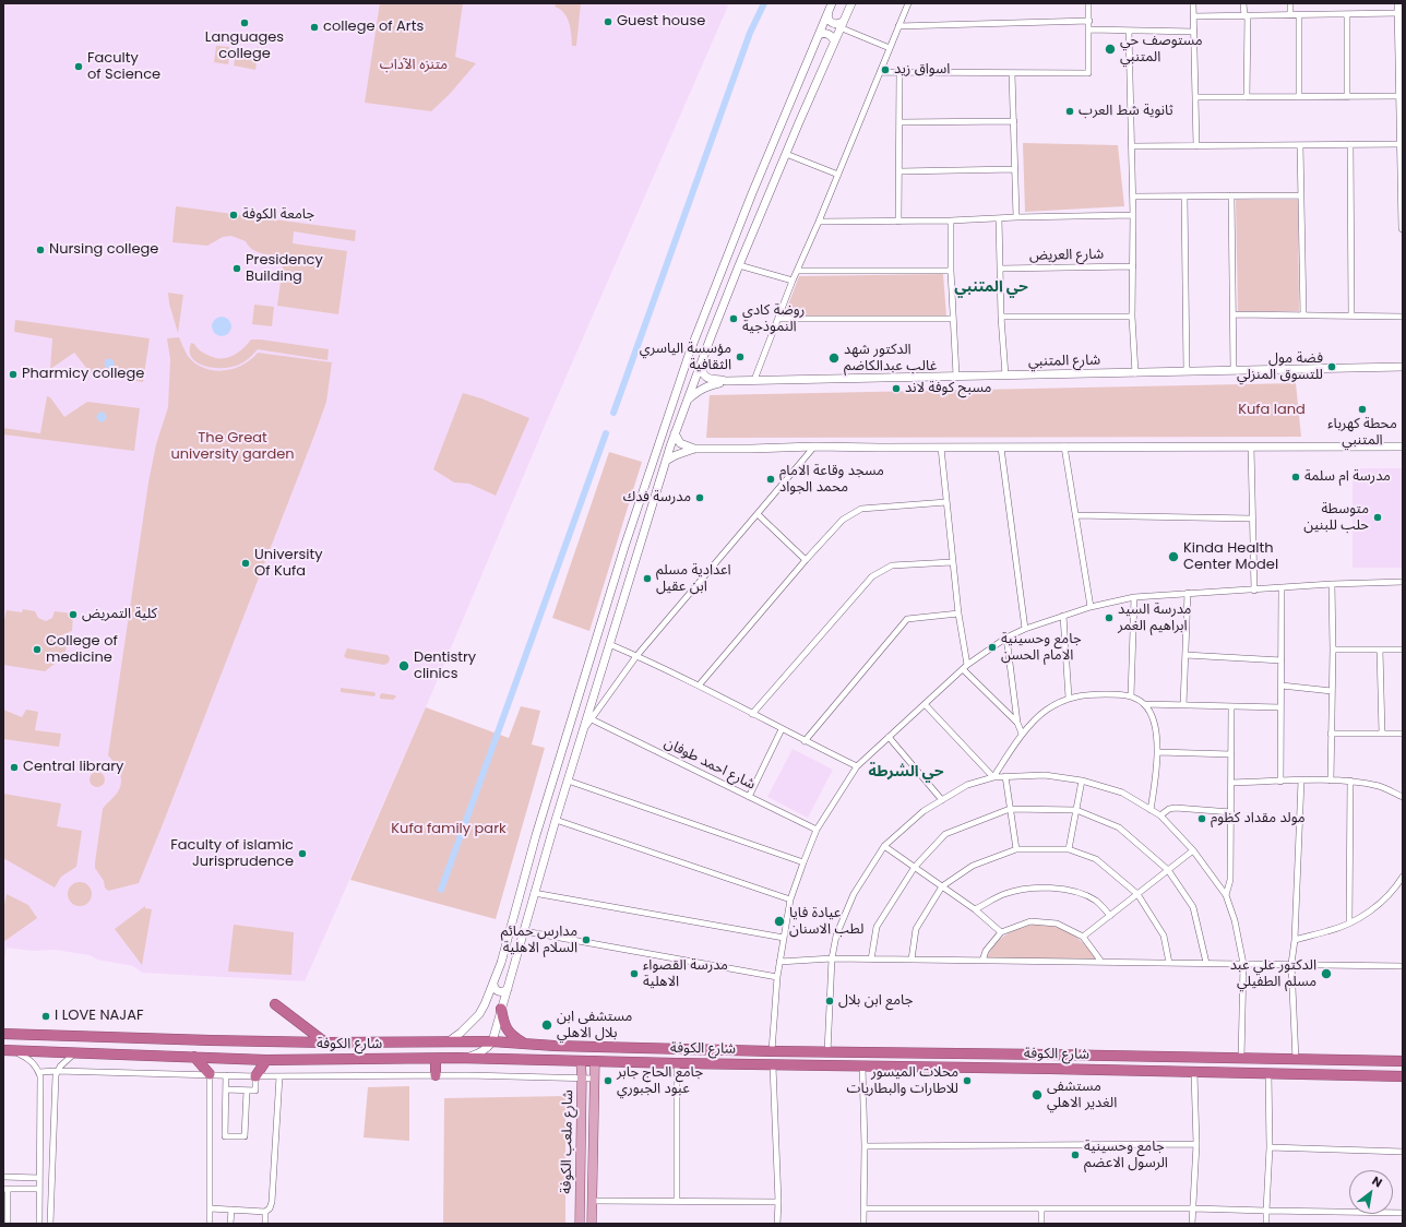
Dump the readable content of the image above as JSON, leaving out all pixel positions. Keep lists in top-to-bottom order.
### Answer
{
  "streets": {
    "highway": ["شارع الكوفة"],
    "main road": ["شارع المتنبي", "شارع ملعب الكوفة"],
    "street": ["شارع العريض", "شارع احمد طوفان"]
  },
  "crossings": [
    ["شارع الكوفة", "شارع ملعب الكوفة"]
  ],
  "districts": ["حي المتنبي", "حي الشرطة"],
  "parks": [
    "متنزه الآداب",
    "Kufa land",
    "The Great university garden",
    "Kufa family park"
  ],
  "places": [
    "Guest house",
    "Languages college",
    "college of Arts",
    "مستوصف حي المتنبي",
    "Faculty of Science",
    "اسواق زيد",
    "ثانوية شط العرب",
    "جامعة الكوفة",
    "Nursing college",
    "Presidency Building",
    "روضة كادي النموذجية",
    "مؤسسة الياسري الثقافية",
    "الدكتور شهد غالب عبدالكاضم",
    "فضة مول للتسوق المنزلي",
    "Pharmicy college",
    "مسبح كوفة لاند",
    "محطة كهرباء المتنبي",
    "مدرسة ام سلمة",
    "مسجد وقاعة الامام محمد الجواد",
    "مدرسة فدك",
    "متوسطة حلب للبنين",
    "Kinda Health Center Model",
    "University Of Kufa",
    "اعدادية مسلم ابن عقيل",
    "كلية التمريض",
    "مدرسة السيد ابراهيم الغمر",
    "جامع وحسينية الامام الحسن",
    "College of medicine",
    "Dentistry clinics",
    "Central library",
    "مولد مقداد كظوم",
    "Faculty of islamic Jurisprudence",
    "عيادة فايا لطب الاسنان",
    "مدارس حمائم السلام الاهلية",
    "مدرسة القصواء الاهلية",
    "الدكتور علي عبد مسلم الطفيلي",
    "جامع ابن بلال",
    "I LOVE NAJAF",
    "مستشفى ابن بلال الاهلي",
    "جامع الحاج جابر عبود الجبوري",
    "محلات الميسور للاطارات والبطاريات",
    "مستشفى الغدير الاهلي",
    "جامع وحسينية الرسول الاعضم"
  ],
  "north": "top right"
}
